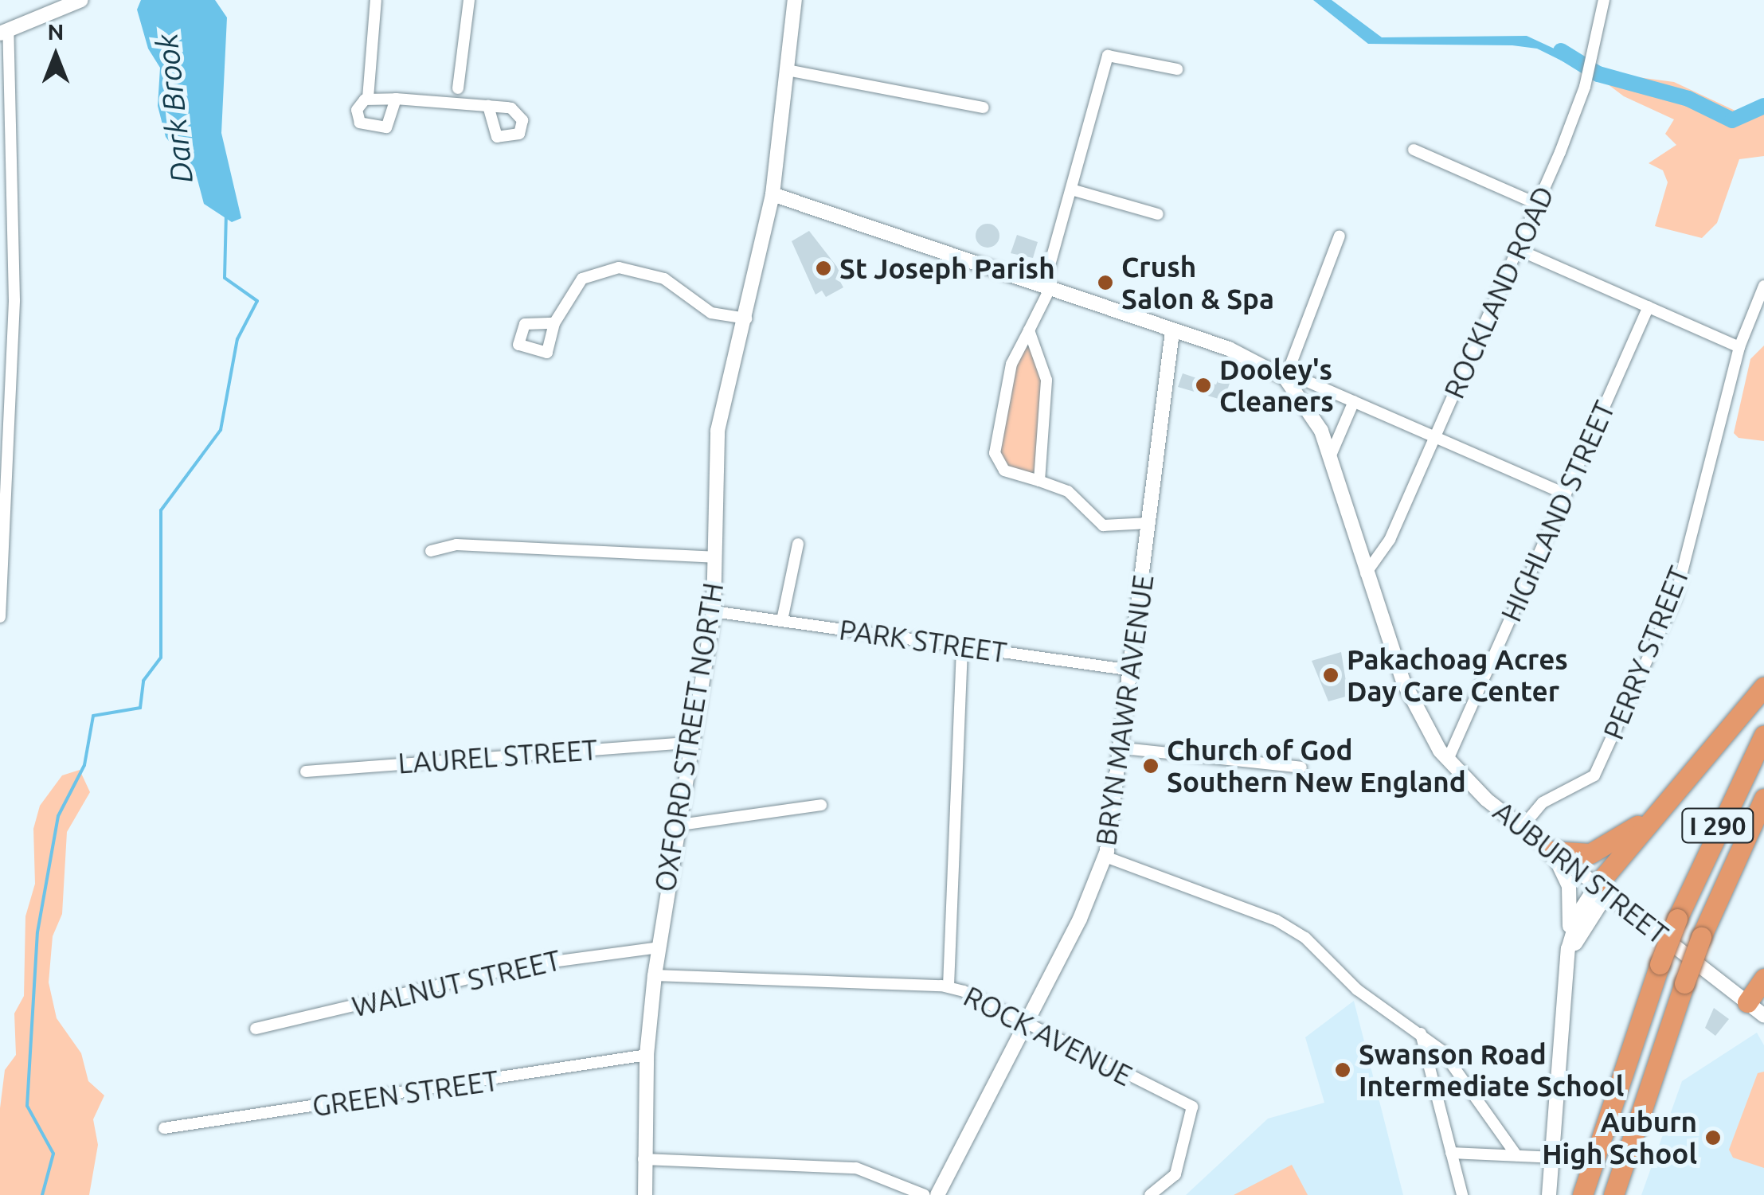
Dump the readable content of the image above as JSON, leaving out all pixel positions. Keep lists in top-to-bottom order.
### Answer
{
  "streets": {
    "highway": ["I 290"],
    "main road": ["BRYN MAWR AVENUE", "OXFORD STREET NORTH", "AUBURN STREET"],
    "street": [
      "ROCKLAND ROAD",
      "HIGHLAND STREET",
      "PARK STREET",
      "PERRY STREET",
      "LAUREL STREET",
      "WALNUT STREET",
      "ROCK AVENUE",
      "GREEN STREET"
    ]
  },
  "crossings": [
    ["ROCKLAND ROAD", "AUBURN STREET"],
    ["HIGHLAND STREET", "AUBURN STREET"],
    ["PARK STREET", "BRYN MAWR AVENUE"],
    ["PARK STREET", "OXFORD STREET NORTH"],
    ["PERRY STREET", "AUBURN STREET"],
    ["BRYN MAWR AVENUE", "AUBURN STREET"],
    ["BRYN MAWR AVENUE", "ROCK AVENUE"],
    ["OXFORD STREET NORTH", "LAUREL STREET"],
    ["OXFORD STREET NORTH", "AUBURN STREET"],
    ["OXFORD STREET NORTH", "WALNUT STREET"],
    ["OXFORD STREET NORTH", "ROCK AVENUE"],
    ["OXFORD STREET NORTH", "GREEN STREET"]
  ],
  "water": ["Dark Brook"],
  "places": [
    "St Joseph Parish",
    "Crush Salon & Spa",
    "Dooley's Cleaners",
    "Pakachoag Acres Day Care Center",
    "Church of God Southern New England",
    "Swanson Road Intermediate School",
    "Auburn High School"
  ],
  "north": "top"
}
